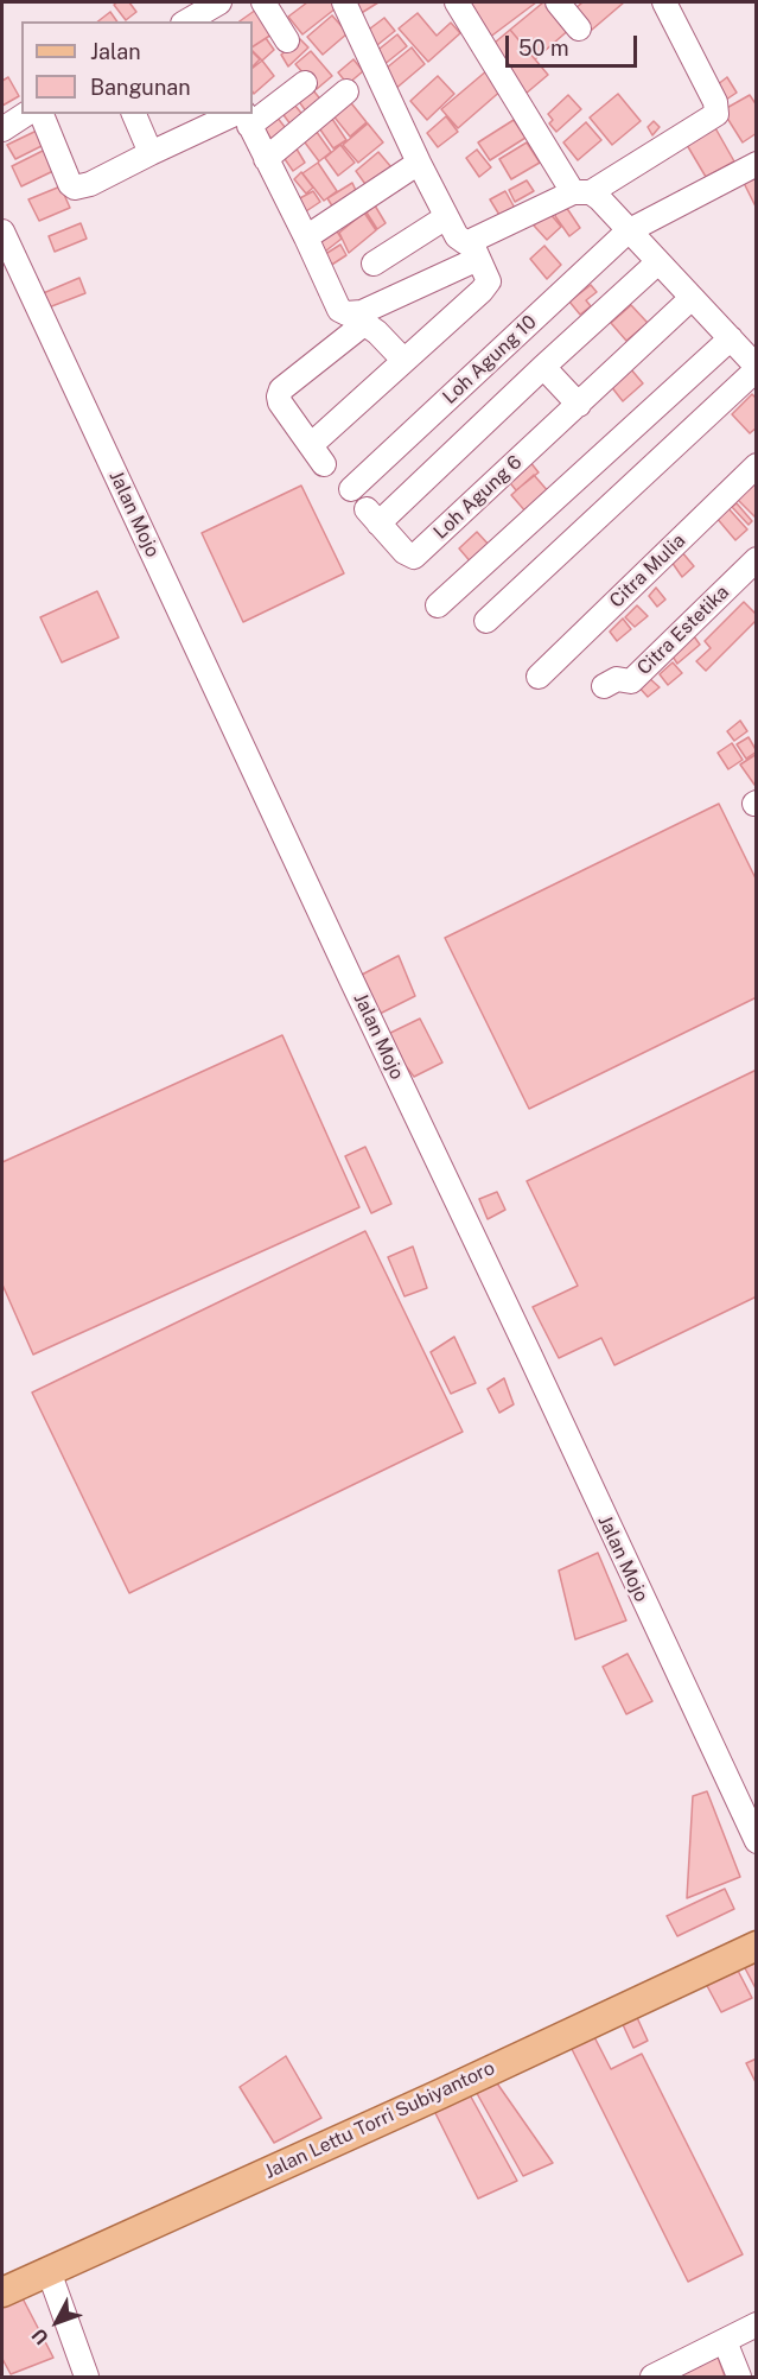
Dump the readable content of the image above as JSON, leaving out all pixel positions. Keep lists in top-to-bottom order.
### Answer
{
  "streets": {
    "main road": ["Jalan Lettu Torri Subiyantoro"],
    "street": [
      "Loh Agung 10",
      "Loh Agung 6",
      "Jalan Mojo",
      "Citra Mulia",
      "Citra Estetika"
    ]
  },
  "crossings": [
    ["Loh Agung 10", "Loh Agung 6"]
  ],
  "legend": ["Jalan", "Bangunan"],
  "scale_bar": "50 m",
  "north": "bottom left"
}
